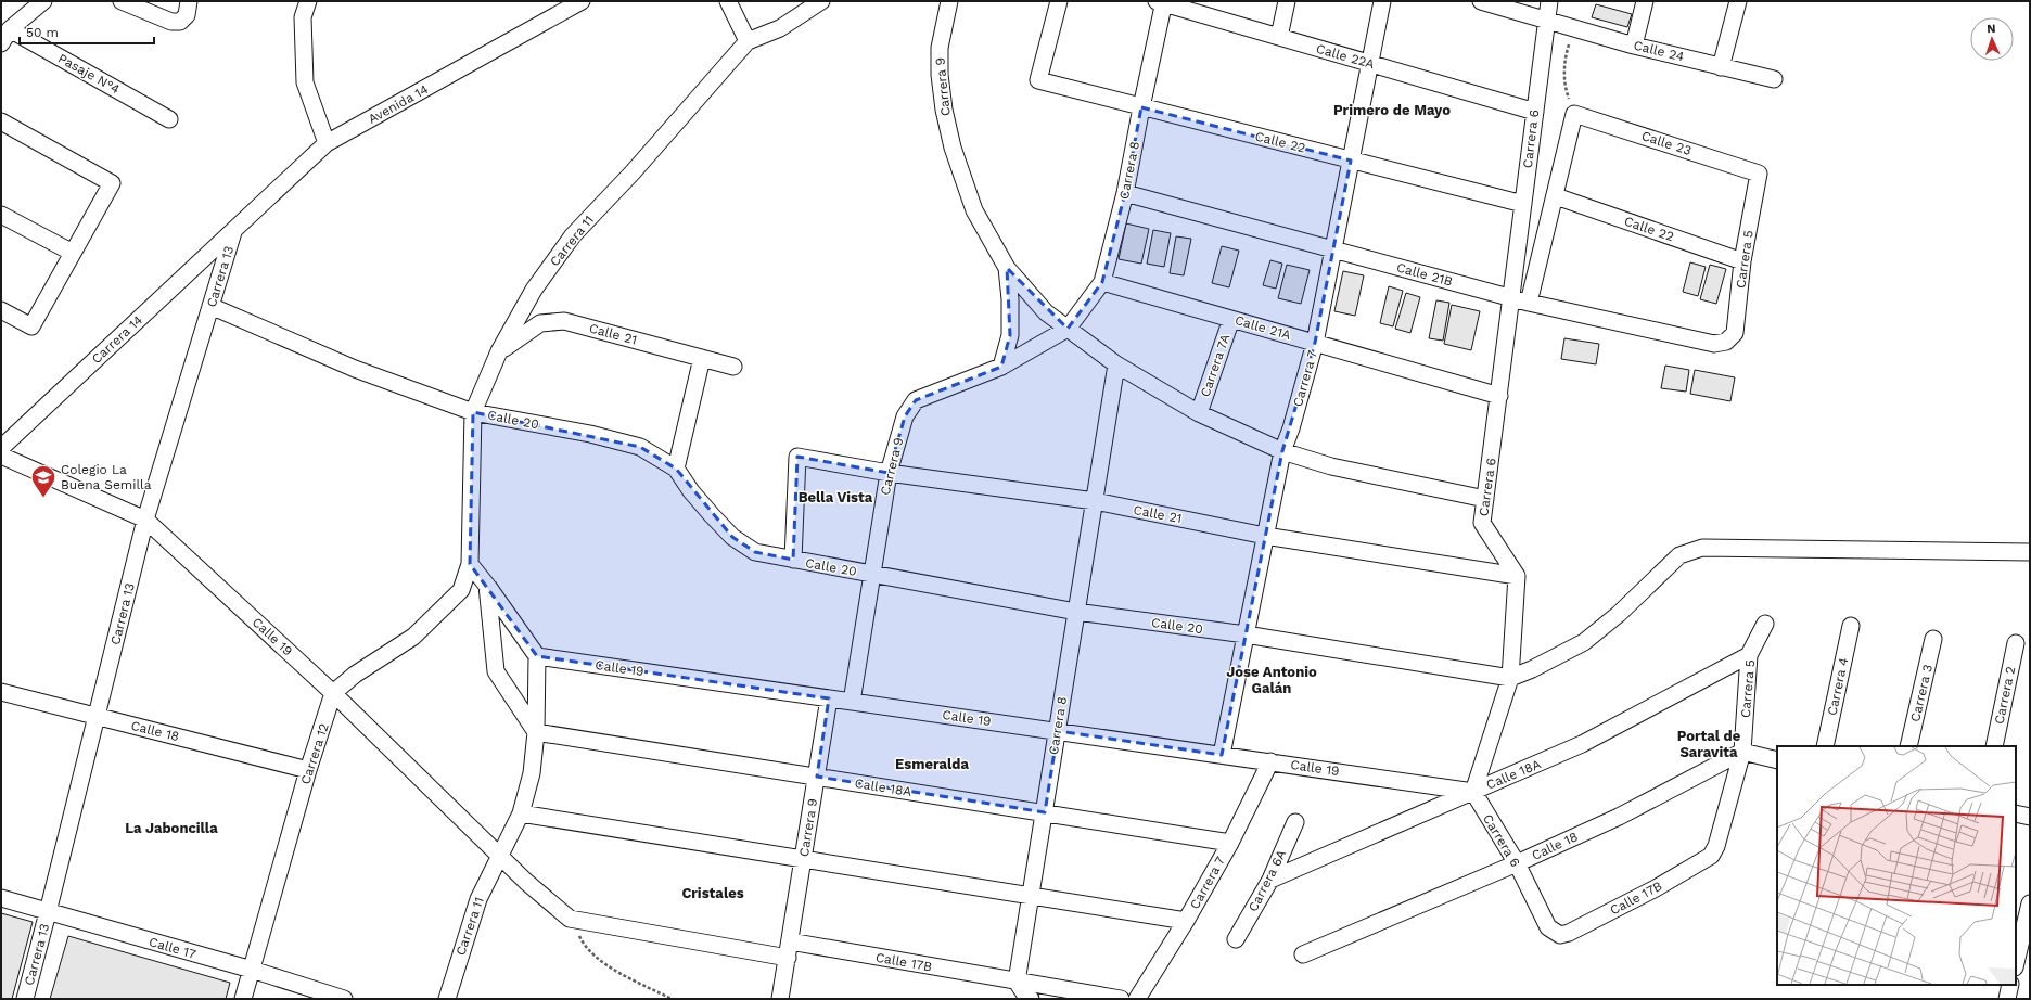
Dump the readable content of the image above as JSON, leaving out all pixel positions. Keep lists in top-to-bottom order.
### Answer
{
  "streets": {
    "street": [
      "Calle 24",
      "Calle 22A",
      "Pasaje N°4",
      "Carrera 9",
      "Avenida 14",
      "Carrera 6",
      "Calle 22",
      "Calle 23",
      "Carrera 8",
      "Carrera 11",
      "Carrera 5",
      "Calle 21B",
      "Carrera 13",
      "Calle 21A",
      "Calle 21",
      "Carrera 14",
      "Carrera 7A",
      "Carrera 7",
      "Calle 20",
      "Calle 19",
      "Carrera 4",
      "Carrera 3",
      "Carrera 2",
      "Calle 18",
      "Carrera 12",
      "Calle 18A",
      "Carrera 6A",
      "Calle 17B",
      "Calle 17"
    ]
  },
  "crossings": [
    ["Calle 24", "Carrera 6"],
    ["Calle 22A", "Carrera 6"],
    ["Calle 22A", "Carrera 8"],
    ["Calle 22A", "Carrera 7"],
    ["Carrera 9", "Carrera 8"],
    ["Carrera 9", "Calle 21"],
    ["Carrera 9", "Calle 20"],
    ["Carrera 9", "Calle 19"],
    ["Carrera 9", "Calle 18A"],
    ["Carrera 9", "Calle 17B"],
    ["Avenida 14", "Carrera 13"],
    ["Avenida 14", "Carrera 14"],
    ["Carrera 6", "Calle 22"],
    ["Carrera 6", "Calle 21B"],
    ["Carrera 6", "Calle 21A"],
    ["Carrera 6", "Calle 21"],
    ["Carrera 6", "Calle 19"],
    ["Carrera 6", "Calle 18"],
    ["Carrera 6", "Calle 18A"],
    ["Carrera 6", "Calle 17B"],
    ["Calle 22", "Carrera 8"],
    ["Calle 22", "Carrera 5"],
    ["Calle 22", "Carrera 7"],
    ["Calle 23", "Carrera 5"],
    ["Carrera 8", "Calle 21B"],
    ["Carrera 8", "Calle 21A"],
    ["Carrera 8", "Calle 21"],
    ["Carrera 8", "Calle 20"],
    ["Carrera 8", "Calle 19"],
    ["Carrera 8", "Calle 18A"],
    ["Carrera 8", "Calle 17B"],
    ["Carrera 11", "Calle 21"],
    ["Carrera 11", "Calle 20"],
    ["Carrera 11", "Calle 19"],
    ["Carrera 11", "Carrera 12"],
    ["Carrera 11", "Calle 18A"],
    ["Carrera 5", "Calle 21B"],
    ["Carrera 5", "Calle 18"],
    ["Carrera 5", "Calle 18A"],
    ["Carrera 5", "Calle 17B"],
    ["Calle 21B", "Carrera 7"],
    ["Carrera 13", "Carrera 14"],
    ["Carrera 13", "Calle 20"],
    ["Carrera 13", "Calle 19"],
    ["Carrera 13", "Calle 18"],
    ["Carrera 13", "Calle 17"],
    ["Calle 21A", "Carrera 7A"],
    ["Calle 21A", "Carrera 7"],
    ["Calle 21", "Carrera 7"],
    ["Calle 21", "Calle 20"],
    ["Carrera 7", "Calle 20"],
    ["Carrera 7", "Calle 19"],
    ["Carrera 7", "Calle 18A"],
    ["Calle 19", "Carrera 12"],
    ["Calle 19", "Calle 18A"],
    ["Calle 18", "Carrera 12"],
    ["Carrera 12", "Calle 17"],
    ["Calle 18A", "Carrera 6A"]
  ],
  "districts": [
    "Primero de Mayo",
    "Bella Vista",
    "Jose Antonio Galán",
    "Portal de Saravita",
    "Esmeralda",
    "La Jaboncilla",
    "Cristales"
  ],
  "places": {
    "school or university": ["Colegio La Buena Semilla"]
  },
  "scale_bar": "50 m",
  "north": "top"
}
